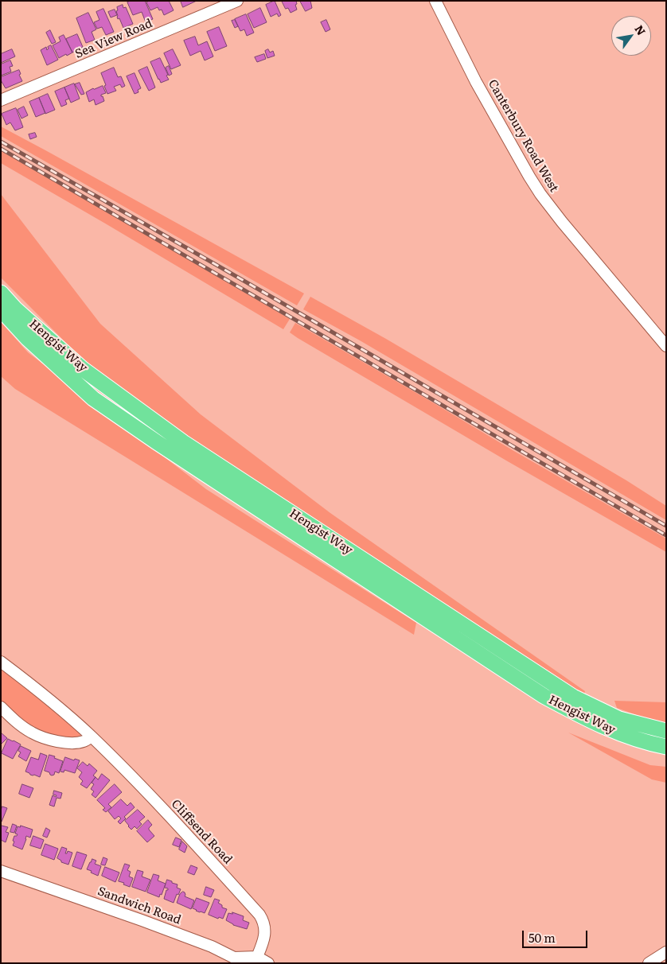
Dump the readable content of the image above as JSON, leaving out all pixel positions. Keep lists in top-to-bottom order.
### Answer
{
  "streets": {
    "highway": ["Hengist Way"],
    "street": [
      "Sea View Road",
      "Canterbury Road West",
      "Cliffsend Road",
      "Sandwich Road"
    ]
  },
  "crossings": [
    ["Cliffsend Road", "Sandwich Road"]
  ],
  "scale_bar": "50 m",
  "north": "top right"
}
